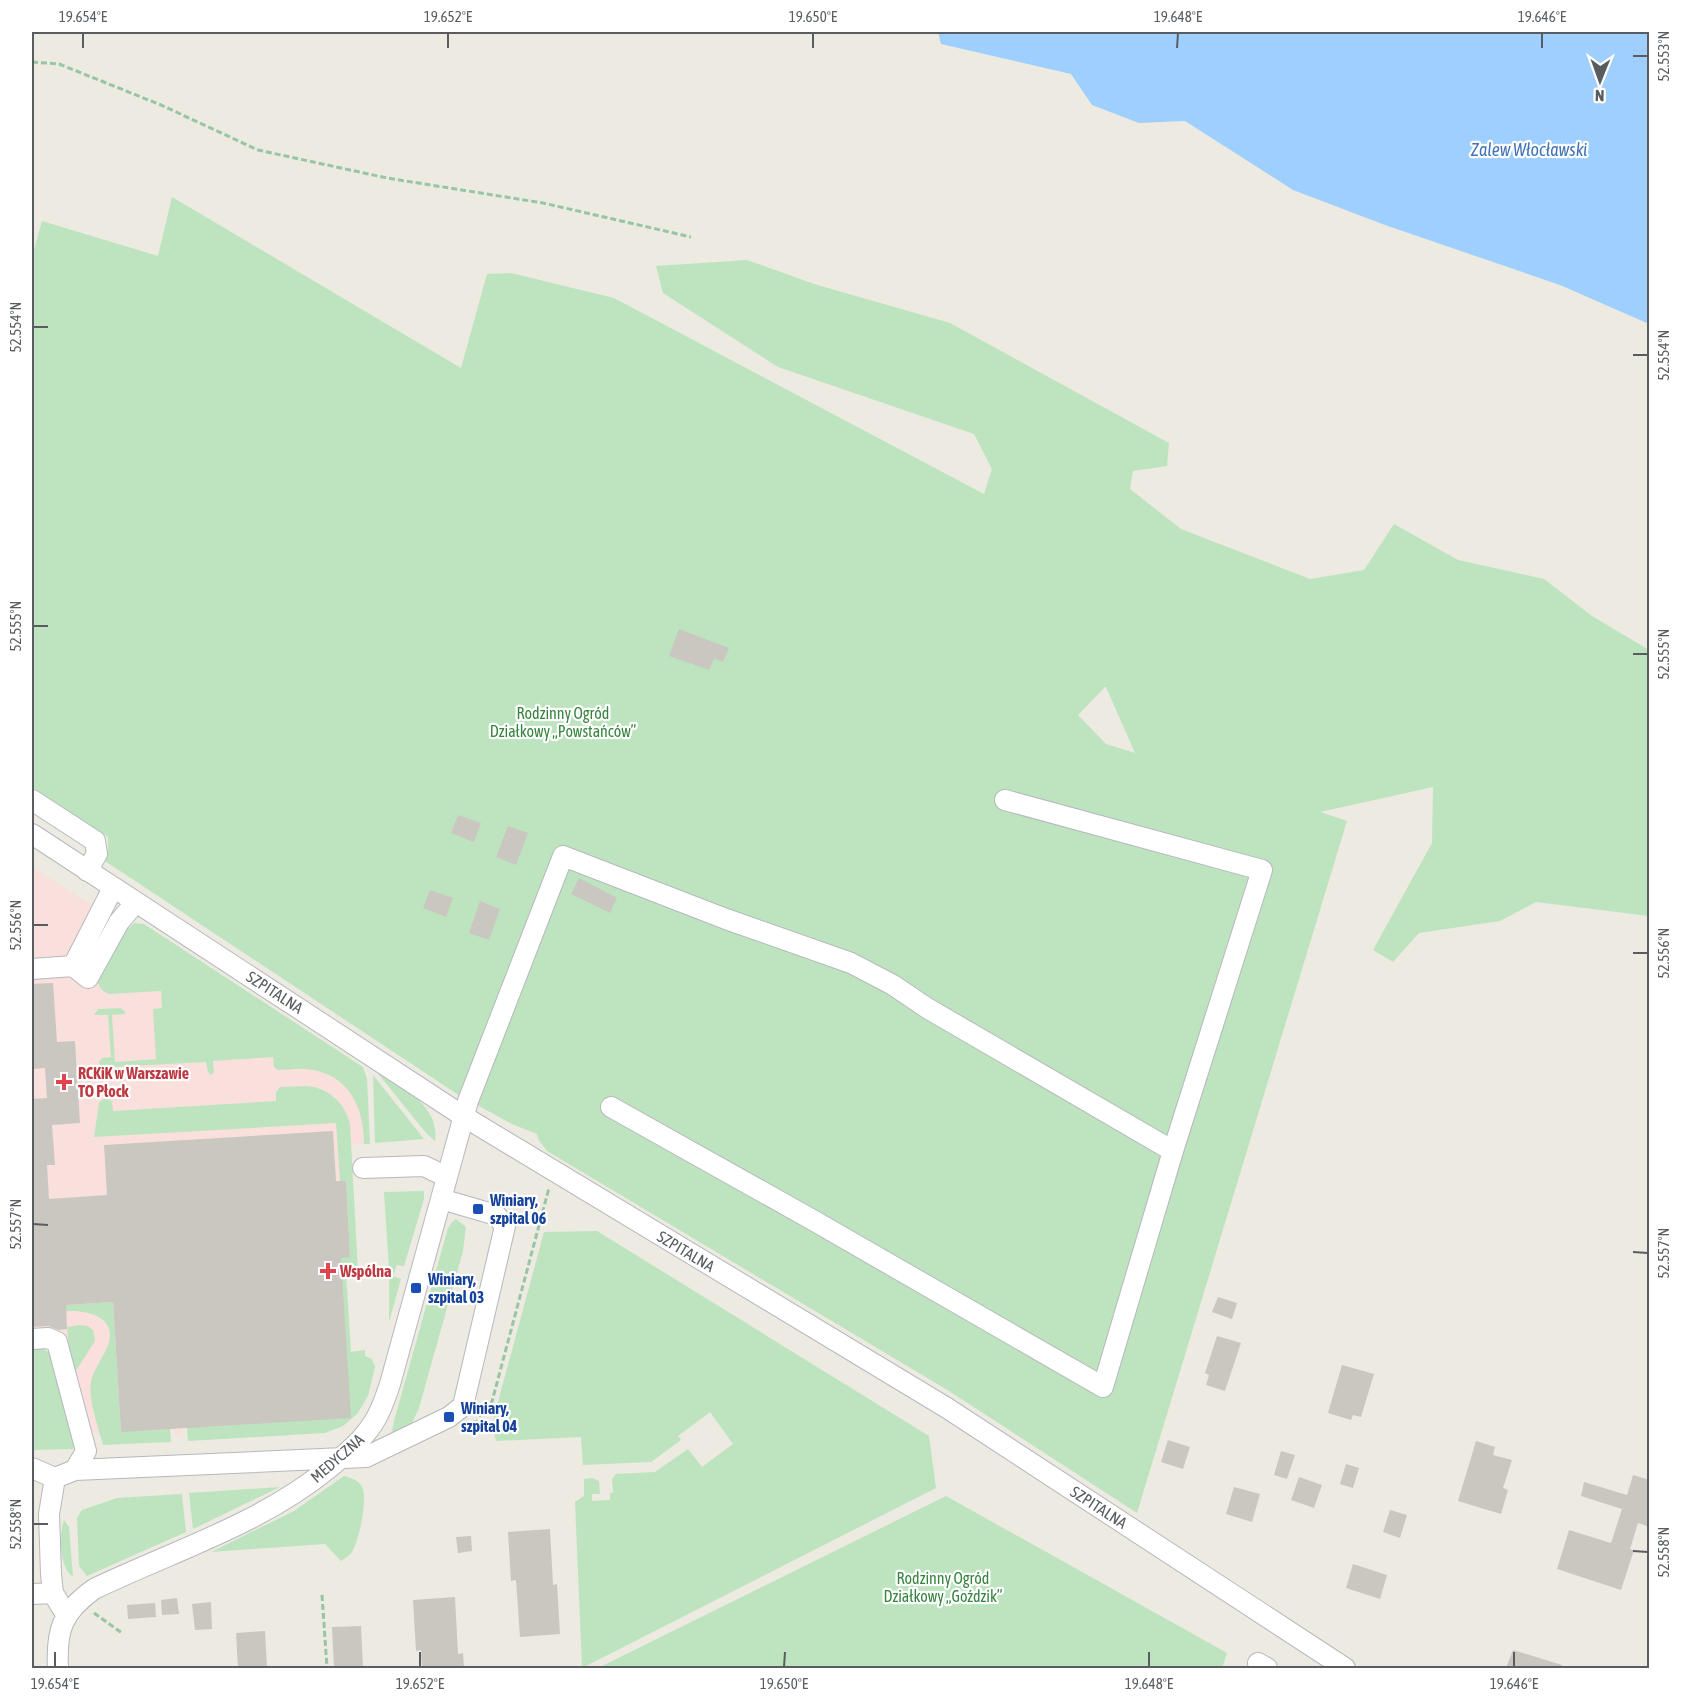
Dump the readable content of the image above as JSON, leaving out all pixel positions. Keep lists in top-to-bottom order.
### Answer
{
  "streets": {
    "street": ["SZPITALNA", "MEDYCZNA"]
  },
  "crossings": [
    ["SZPITALNA", "MEDYCZNA"]
  ],
  "water": ["Zalew Włocławski"],
  "parks": ["Rodzinny Ogród Działkowy „Powstańców”", "Rodzinny Ogród Działkowy „Goździk”"],
  "places": {
    "health": ["RCKiK w Warszawie TO Płock", "Wspólna"],
    "transit": ["Winiary, szpital 06", "Winiary, szpital 03", "Winiary, szpital 04"]
  },
  "north": "bottom",
  "coordinates": [
    "19.654°E",
    "19.652°E",
    "19.650°E",
    "19.648°E",
    "19.646°E",
    "52.553°N",
    "52.554°N",
    "52.555°N",
    "52.556°N",
    "52.557°N",
    "52.558°N"
  ]
}
